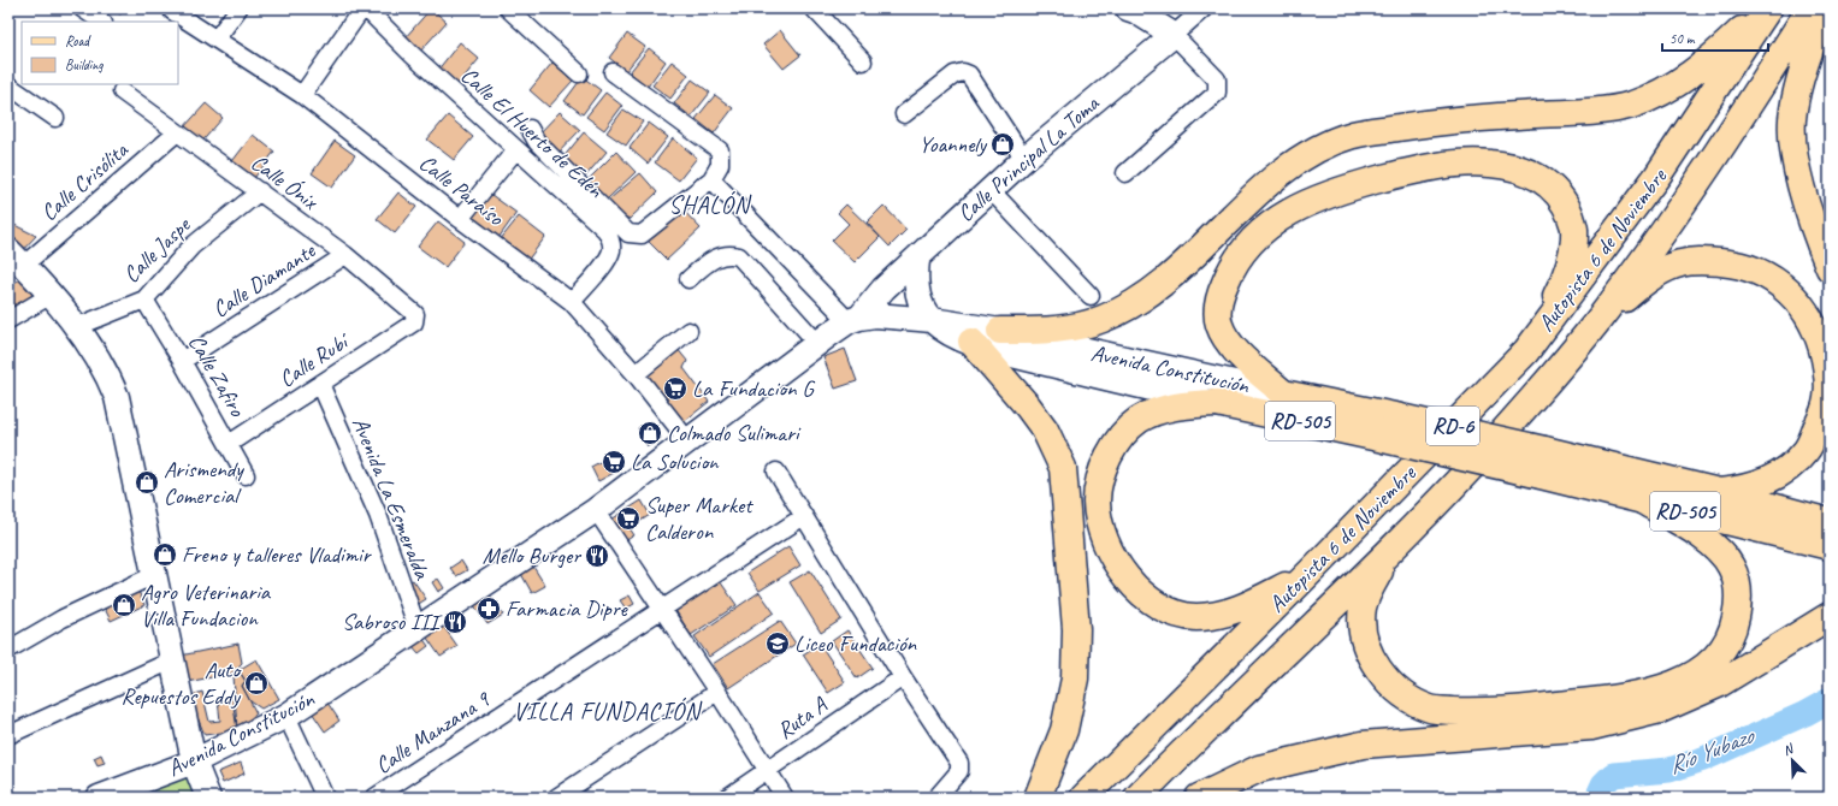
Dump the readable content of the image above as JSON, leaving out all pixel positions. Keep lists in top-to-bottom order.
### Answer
{
  "streets": {
    "main road": [
      "Calle Principal La Toma",
      "Autopista 6 de Noviembre",
      "Avenida Constitución",
      "RD-505",
      "RD-6"
    ],
    "street": [
      "Calle El Huerto de Edén",
      "Calle Crisólita",
      "Calle Ónix",
      "Calle Paraíso",
      "Calle Jaspe",
      "Calle Diamante",
      "Calle Rubí",
      "Calle Zafiro",
      "Avenida La Esmeralda",
      "Ruta A",
      "Calle Manzana 9"
    ]
  },
  "crossings": [
    ["Calle El Huerto de Edén", "Calle Paraíso"],
    ["Calle Principal La Toma", "Avenida Constitución"],
    ["Calle Crisólita", "Calle Ónix"],
    ["Calle Ónix", "Calle Jaspe"],
    ["Calle Ónix", "Calle Diamante"],
    ["Calle Ónix", "Calle Rubí"],
    ["Calle Paraíso", "Avenida Constitución"],
    ["Calle Jaspe", "Calle Zafiro"],
    ["Calle Diamante", "Calle Zafiro"],
    ["Calle Rubí", "Calle Zafiro"],
    ["Calle Rubí", "Avenida La Esmeralda"],
    ["Avenida Constitución", "RD-505"],
    ["Avenida Constitución", "Avenida La Esmeralda"]
  ],
  "districts": ["SHALÓN", "VILLA FUNDACIÓN"],
  "water": ["Río Yubazo"],
  "places": {
    "shop": [
      "Yoannely",
      "Colmado Sulimari",
      "Arismendy Comercial",
      "Freno y talleres Vladimir",
      "Agro Veterinaria Villa Fundacion",
      "Auto Repuestos Eddy"
    ],
    "supermarket": ["La Fundacion G", "La Solucion", "Super Market Calderon"],
    "restaurant": ["Mello Burger", "Sabroso III"],
    "pharmacy": ["Farmacia Dipre"],
    "school or university": ["Liceo Fundación"]
  },
  "legend": ["Road", "Building"],
  "scale_bar": "50 m",
  "north": "top left"
}
